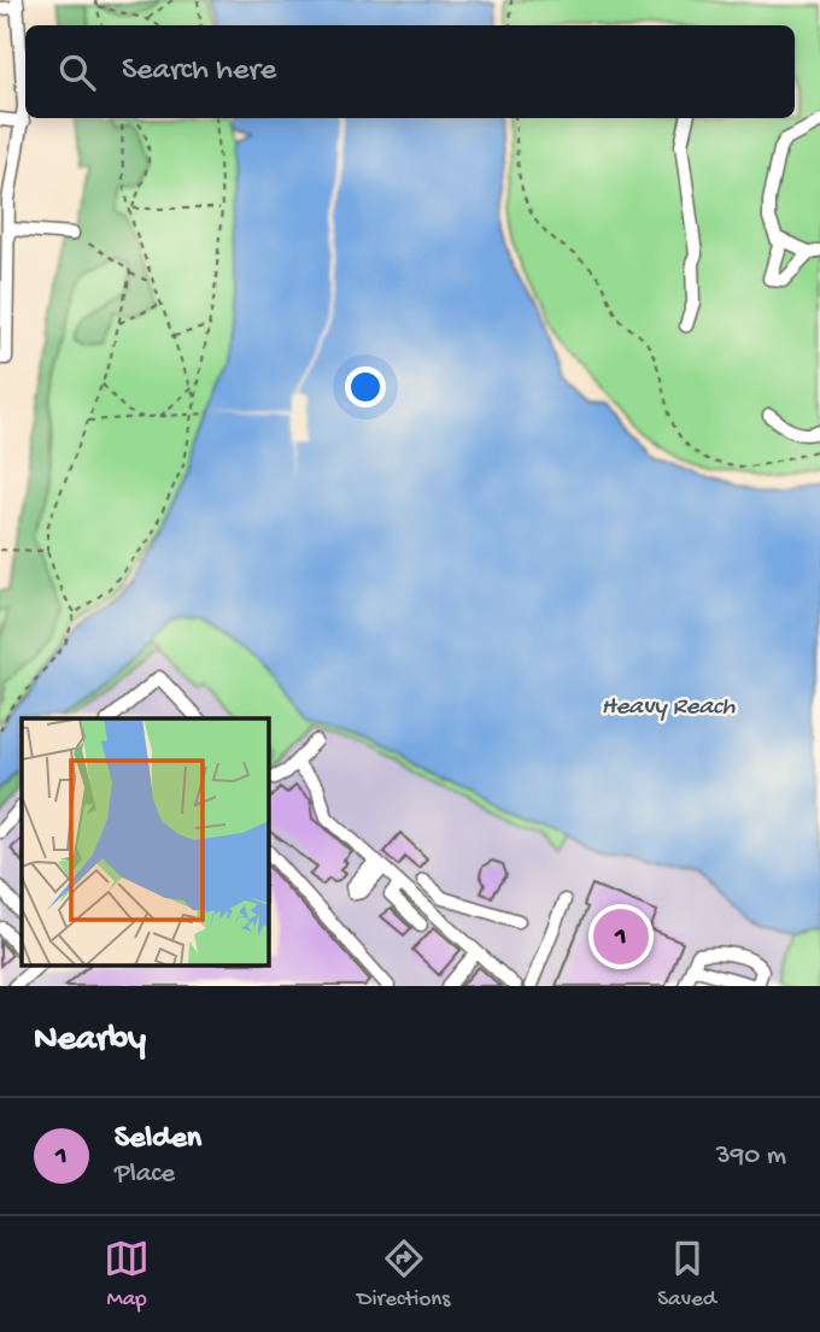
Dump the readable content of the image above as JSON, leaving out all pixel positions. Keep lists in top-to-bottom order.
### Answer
{
  "water": ["Heavy Reach"],
  "page": {
    "search": "Search here",
    "pins": "1",
    "heading": "Nearby",
    "list": [
      {
        "mark": "1",
        "name": "Selden",
        "note": "Place",
        "value": "390 m"
      }
    ],
    "nav": ["Map", "Directions", "Saved"]
  }
}
